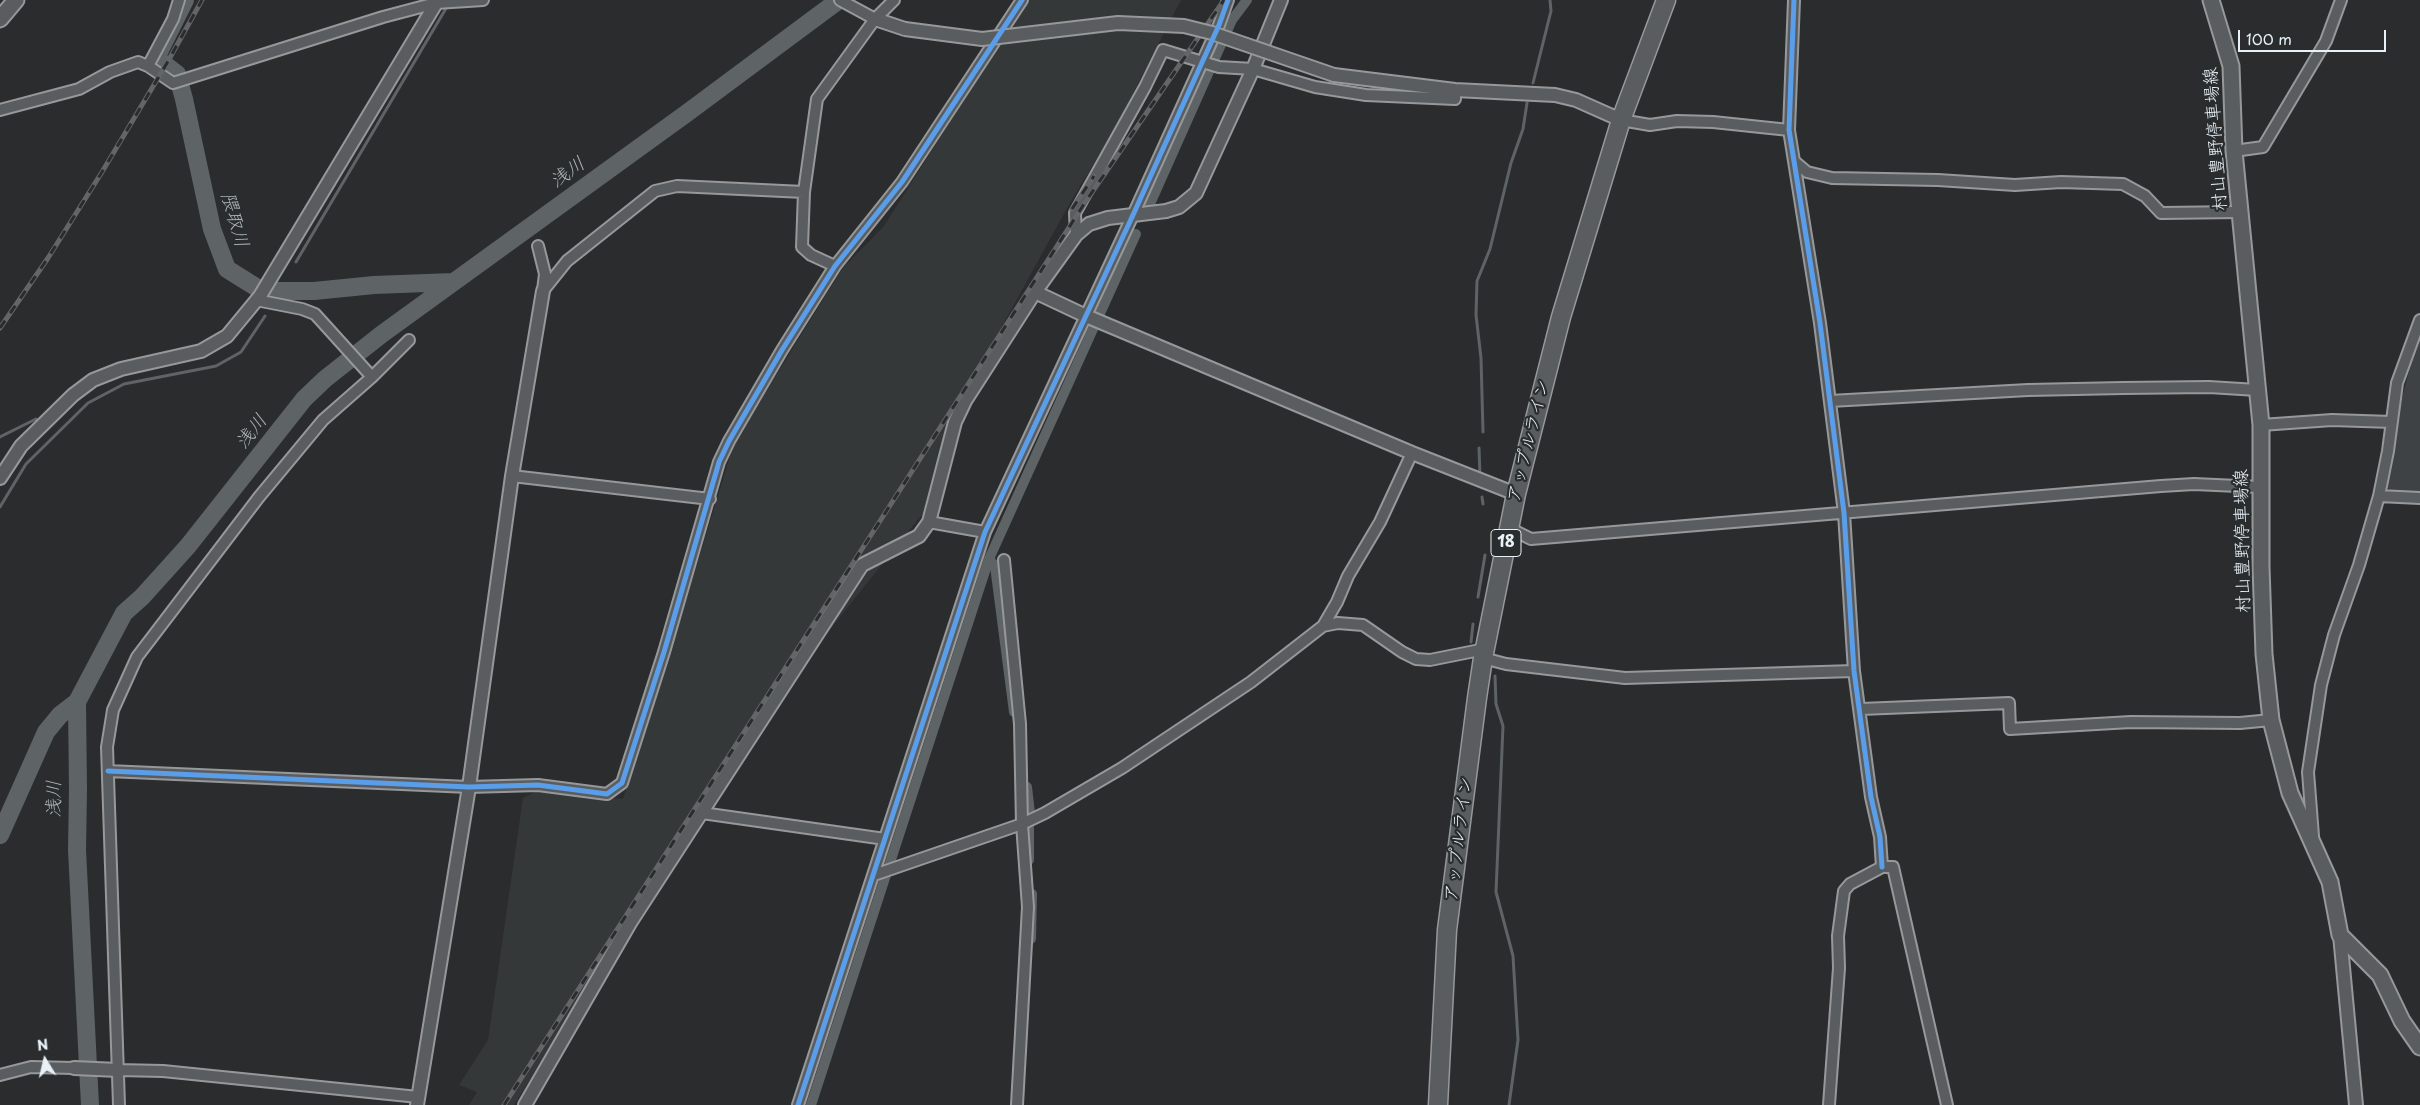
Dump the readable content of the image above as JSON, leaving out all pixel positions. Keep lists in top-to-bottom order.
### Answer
{
  "streets": {
    "highway": ["アップルライン", "18"],
    "main road": ["村山豊野停車場線"]
  },
  "water": ["浅川", "隈取川"],
  "scale_bar": "100 m",
  "north": "top"
}
